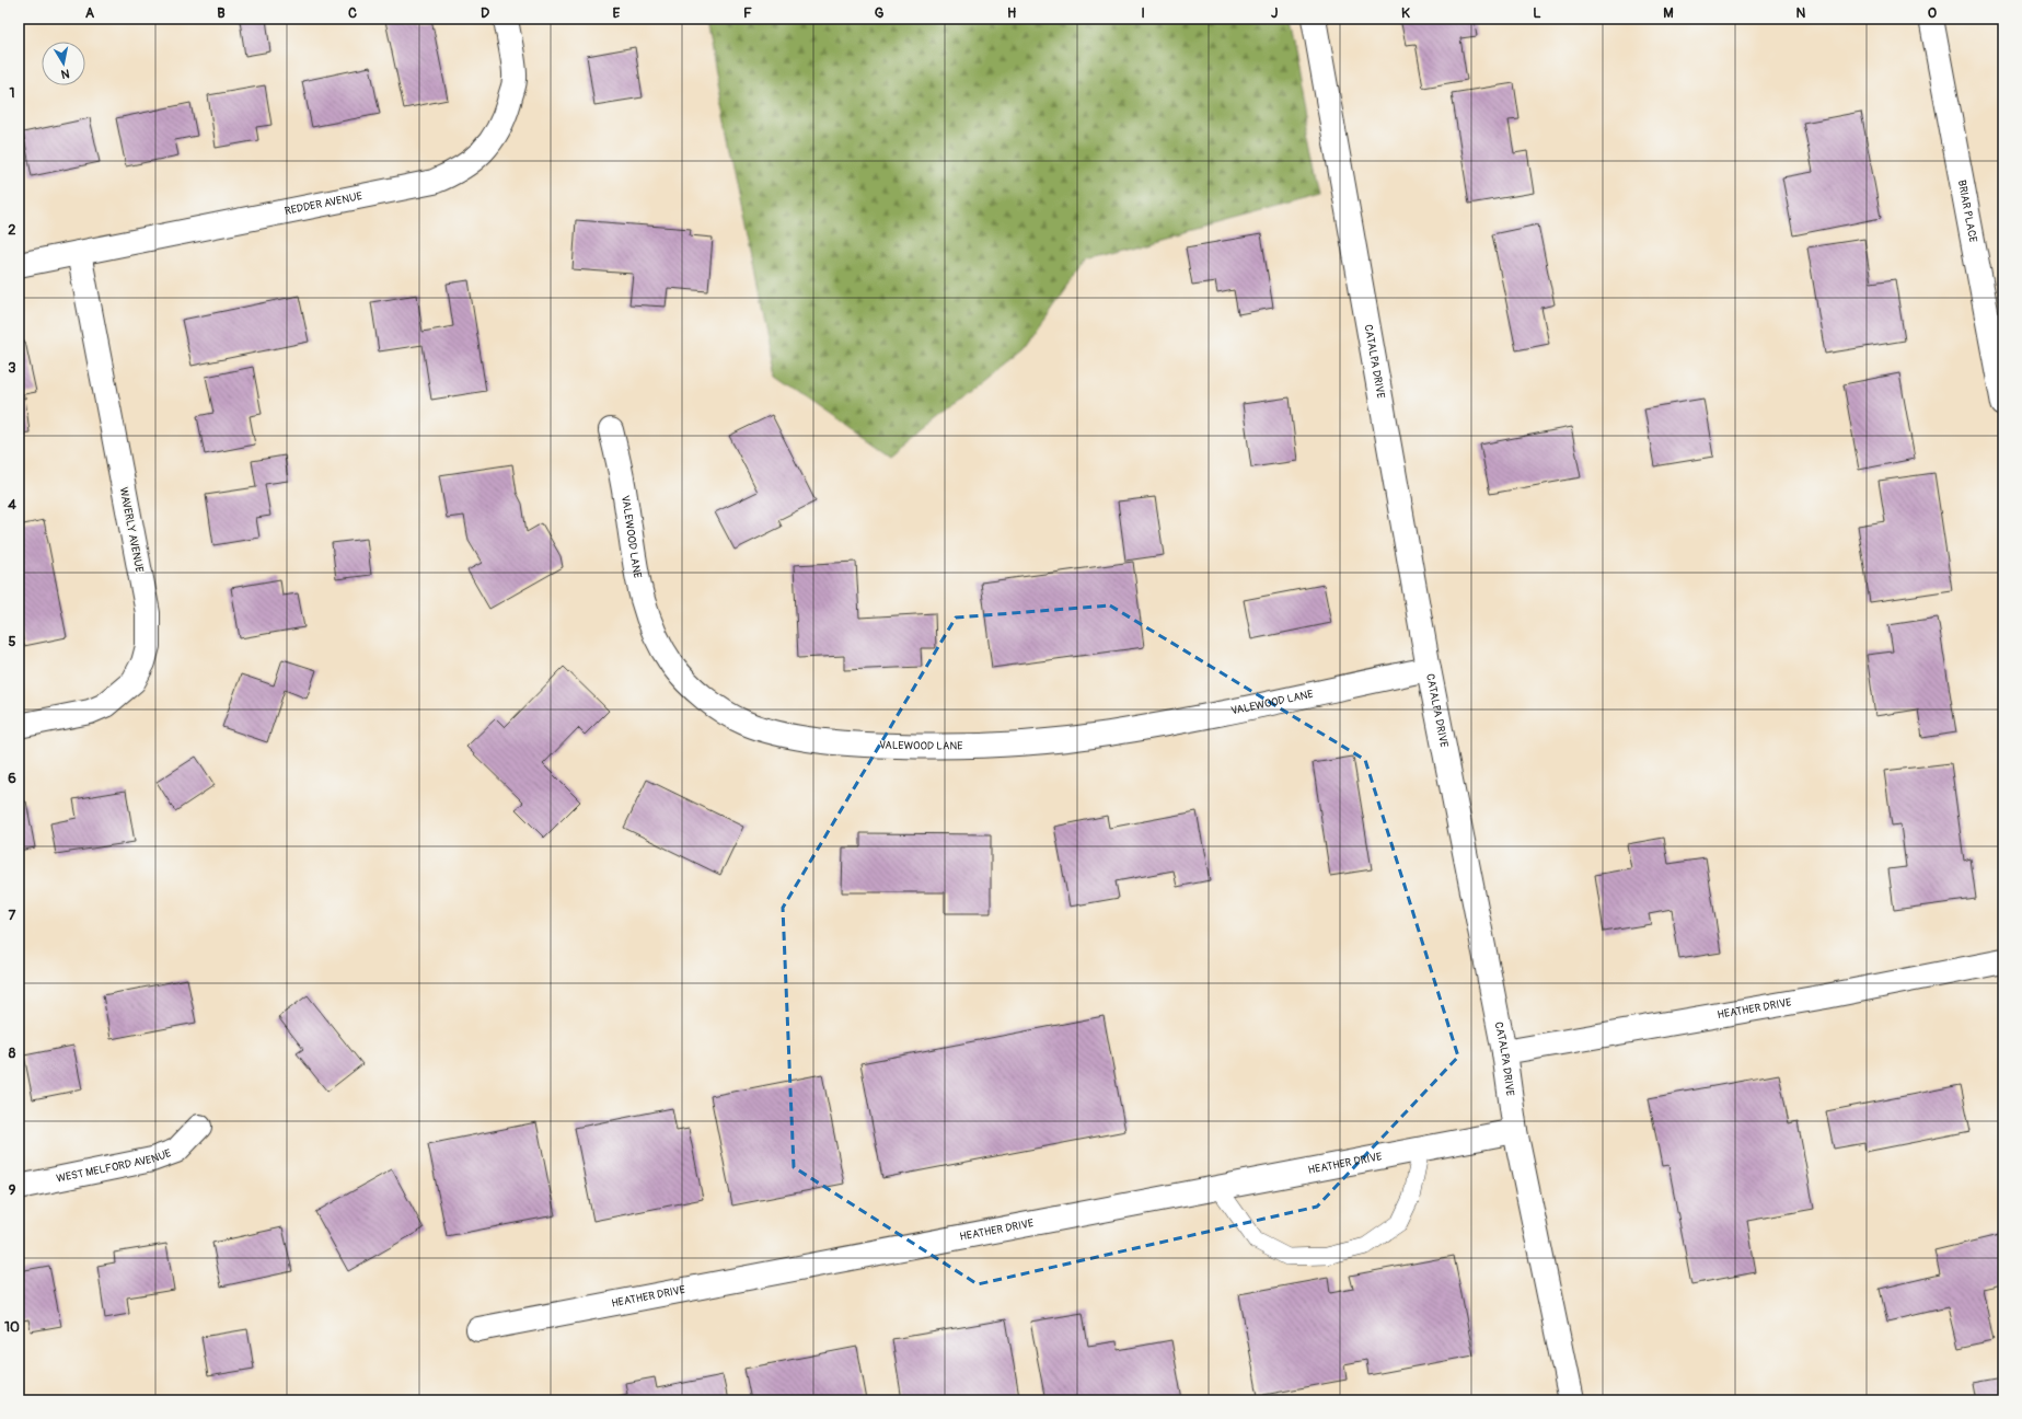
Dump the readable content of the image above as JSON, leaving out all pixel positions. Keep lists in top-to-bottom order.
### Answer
{
  "streets": {
    "street": [
      "REDDER AVENUE",
      "BRIAR PLACE",
      "CATALPA DRIVE",
      "WAVERLY AVENUE",
      "VALEWOOD LANE",
      "HEATHER DRIVE",
      "WEST MELFORD AVENUE"
    ]
  },
  "crossings": [
    ["REDDER AVENUE", "WAVERLY AVENUE"],
    ["CATALPA DRIVE", "VALEWOOD LANE"],
    ["CATALPA DRIVE", "HEATHER DRIVE"]
  ],
  "north": "bottom",
  "grid": {
    "columns": [
      "A",
      "B",
      "C",
      "D",
      "E",
      "F",
      "G",
      "H",
      "I",
      "J",
      "K",
      "L",
      "M",
      "N",
      "O"
    ],
    "rows": [
      "1",
      "2",
      "3",
      "4",
      "5",
      "6",
      "7",
      "8",
      "9",
      "10"
    ]
  }
}
